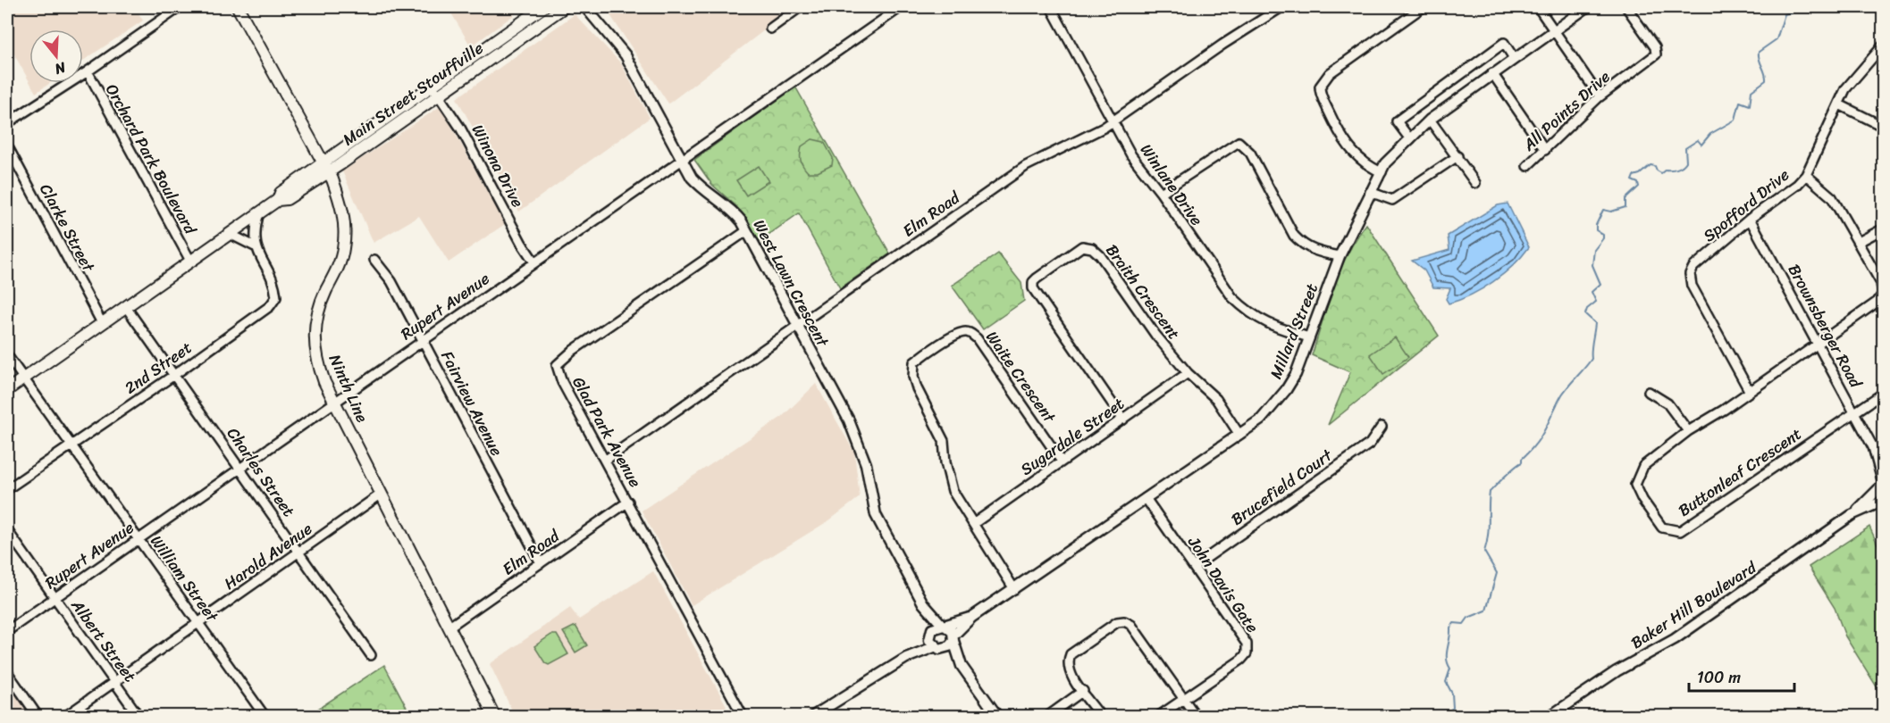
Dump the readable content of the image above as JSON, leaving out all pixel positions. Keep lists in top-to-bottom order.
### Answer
{
  "streets": {
    "main road": ["Main Street Stouffville", "Ninth Line"],
    "street": [
      "All Points Drive",
      "Orchard Park Boulevard",
      "Winona Drive",
      "Winlane Drive",
      "Spofford Drive",
      "Elm Road",
      "Clarke Street",
      "West Lawn Crescent",
      "Braith Crescent",
      "Rupert Avenue",
      "Brownsberger Road",
      "Millard Street",
      "2nd Street",
      "Waite Crescent",
      "Fairview Avenue",
      "Glad Park Avenue",
      "Sugardale Street",
      "Charles Street",
      "Buttonleaf Crescent",
      "Brucefield Court",
      "Harold Avenue",
      "William Street",
      "John Davis Gate",
      "Baker Hill Boulevard",
      "Albert Street"
    ]
  },
  "crossings": [
    ["Main Street Stouffville", "Orchard Park Boulevard"],
    ["Main Street Stouffville", "Winona Drive"],
    ["Main Street Stouffville", "Clarke Street"],
    ["Main Street Stouffville", "Ninth Line"],
    ["Main Street Stouffville", "Charles Street"],
    ["Main Street Stouffville", "William Street"],
    ["Winona Drive", "Rupert Avenue"],
    ["Winlane Drive", "Elm Road"],
    ["Winlane Drive", "Millard Street"],
    ["Spofford Drive", "Brownsberger Road"],
    ["Spofford Drive", "Buttonleaf Crescent"],
    ["Elm Road", "West Lawn Crescent"],
    ["Elm Road", "Ninth Line"],
    ["Elm Road", "Fairview Avenue"],
    ["Elm Road", "Glad Park Avenue"],
    ["West Lawn Crescent", "Rupert Avenue"],
    ["West Lawn Crescent", "Millard Street"],
    ["West Lawn Crescent", "Glad Park Avenue"],
    ["Braith Crescent", "Millard Street"],
    ["Braith Crescent", "Sugardale Street"],
    ["Rupert Avenue", "Ninth Line"],
    ["Rupert Avenue", "Fairview Avenue"],
    ["Rupert Avenue", "Charles Street"],
    ["Rupert Avenue", "William Street"],
    ["Rupert Avenue", "Albert Street"],
    ["Brownsberger Road", "Buttonleaf Crescent"],
    ["Brownsberger Road", "Baker Hill Boulevard"],
    ["Millard Street", "Waite Crescent"],
    ["Millard Street", "John Davis Gate"],
    ["2nd Street", "Charles Street"],
    ["2nd Street", "William Street"],
    ["Waite Crescent", "Sugardale Street"],
    ["Ninth Line", "Harold Avenue"],
    ["Charles Street", "Harold Avenue"],
    ["Brucefield Court", "John Davis Gate"],
    ["Harold Avenue", "William Street"],
    ["Harold Avenue", "Albert Street"]
  ],
  "scale_bar": "100 m",
  "north": "bottom"
}
